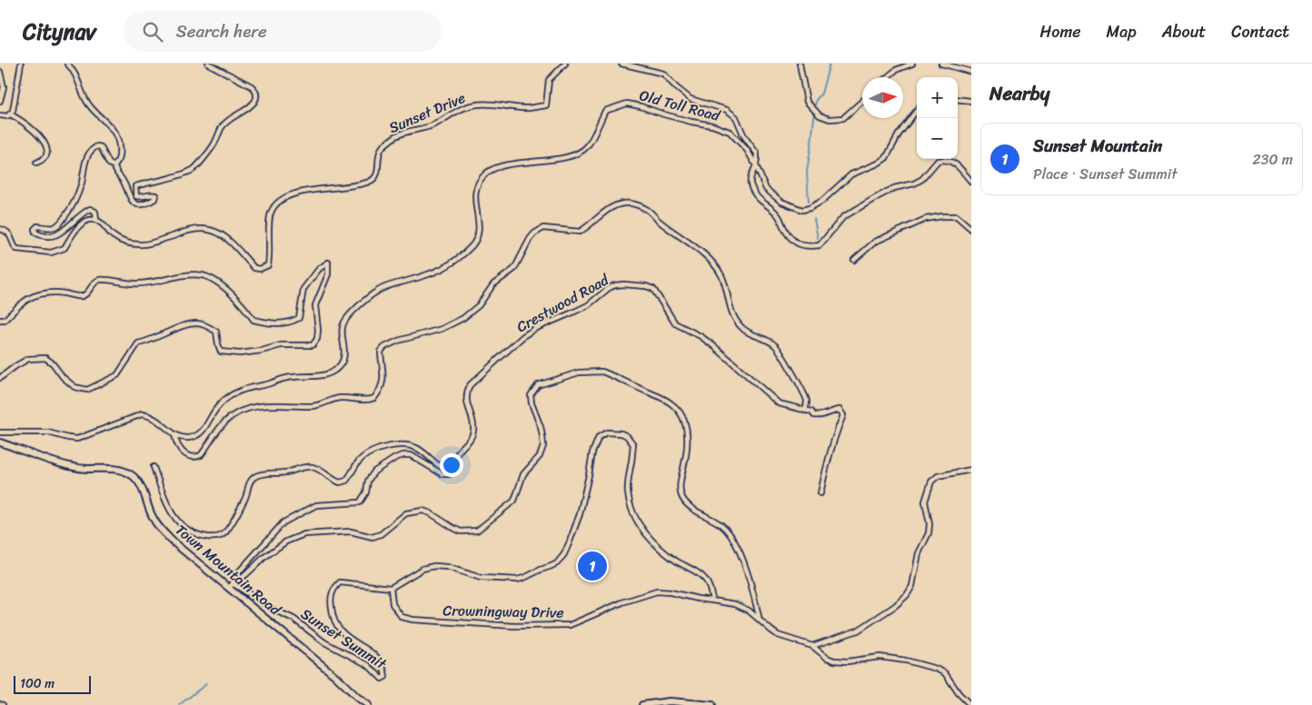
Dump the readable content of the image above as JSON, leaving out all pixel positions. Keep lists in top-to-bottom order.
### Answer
{
  "streets": {
    "main road": ["Town Mountain Road"],
    "street": [
      "Old Toll Road",
      "Sunset Drive",
      "Crestwood Road",
      "Crowningway Drive",
      "Sunset Summit"
    ]
  },
  "crossings": [
    ["Town Mountain Road", "Sunset Summit"],
    ["Crowningway Drive", "Sunset Summit"]
  ],
  "scale_bar": "100 m",
  "north": "right",
  "page": {
    "header": "Citynav",
    "search": "Search here",
    "nav": [
      "Home",
      "Map",
      "About",
      "Contact"
    ],
    "heading": "Nearby",
    "map_buttons": ["+", "−"],
    "list": [
      {
        "mark": "1",
        "name": "Sunset Mountain",
        "note": "Place · Sunset Summit",
        "value": "230 m"
      }
    ],
    "pins": "1",
    "scale": "100 m"
  }
}
